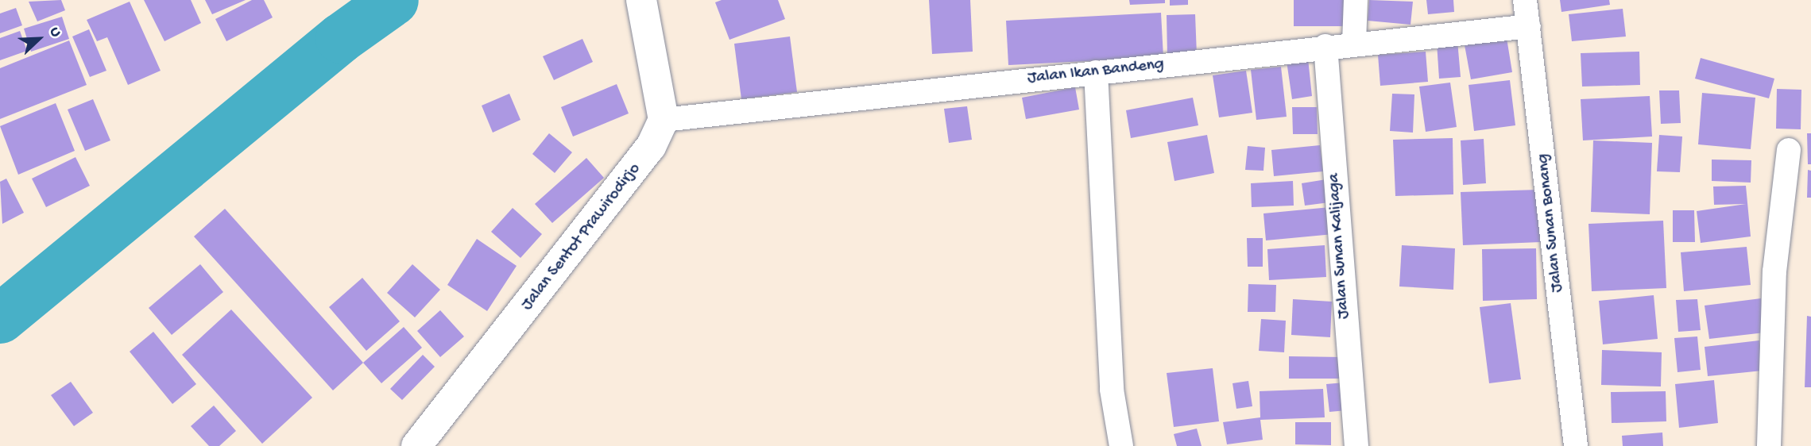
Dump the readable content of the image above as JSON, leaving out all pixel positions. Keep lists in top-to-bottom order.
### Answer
{
  "streets": {
    "street": [
      "Jalan Ikan Bandeng",
      "Jalan Sunan Bonang",
      "Jalan Sentot Prawirodirjo",
      "Jalan Sunan Kalijaga"
    ]
  },
  "crossings": [
    ["Jalan Ikan Bandeng", "Jalan Sunan Bonang"],
    ["Jalan Ikan Bandeng", "Jalan Sentot Prawirodirjo"],
    ["Jalan Ikan Bandeng", "Jalan Sunan Kalijaga"]
  ],
  "north": "top right"
}
